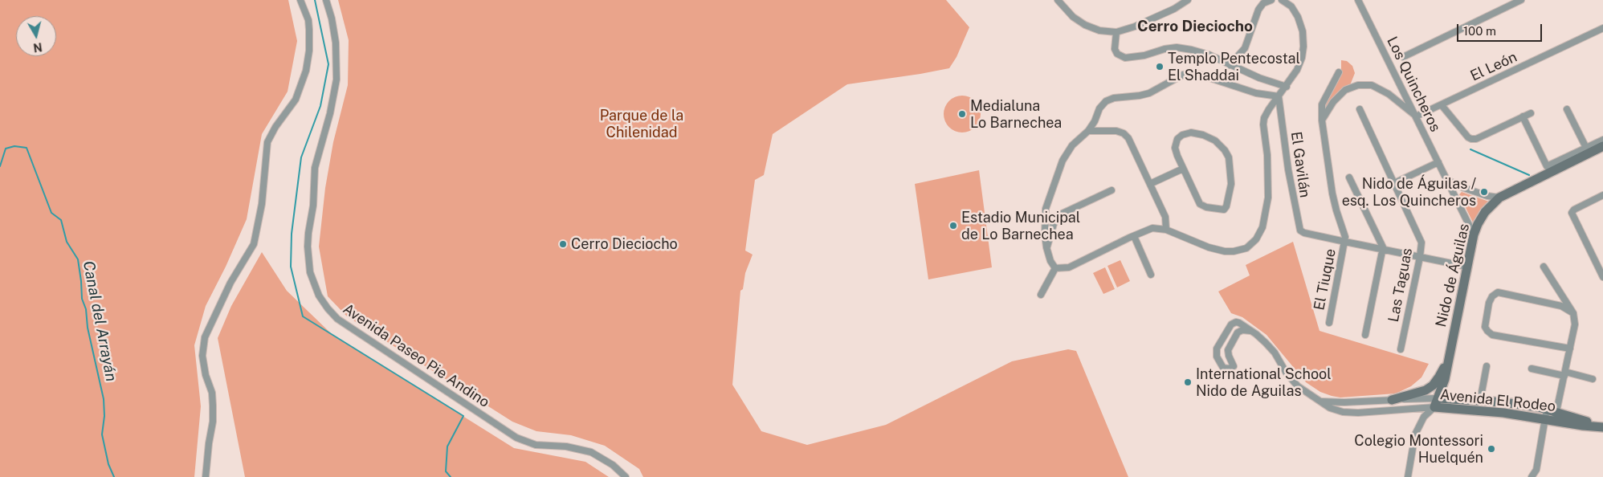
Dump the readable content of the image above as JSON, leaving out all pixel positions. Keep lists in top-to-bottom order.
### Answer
{
  "streets": {
    "street": [
      "El León",
      "Los Quincheros",
      "El Gavilán",
      "Nido de Águilas",
      "El Tiuque",
      "Las Taguas",
      "Avenida Paseo Pie Andino",
      "Avenida El Rodeo"
    ]
  },
  "crossings": [
    ["El León", "Los Quincheros"],
    ["Los Quincheros", "Nido de Águilas"],
    ["El Gavilán", "El Tiuque"],
    ["Nido de Águilas", "Avenida El Rodeo"]
  ],
  "districts": ["Cerro Dieciocho"],
  "water": ["Canal del Arrayán"],
  "parks": ["Parque de la Chilenidad"],
  "places": [
    "Templo Pentecostal El Shaddai",
    "Medialuna Lo Barnechea",
    "Nido de Águilas / esq. Los Quincheros",
    "Estadio Municipal de Lo Barnechea",
    "Cerro Dieciocho",
    "International School Nido de Aguilas",
    "Colegio Montessori Huelquén"
  ],
  "scale_bar": "100 m",
  "north": "bottom"
}
